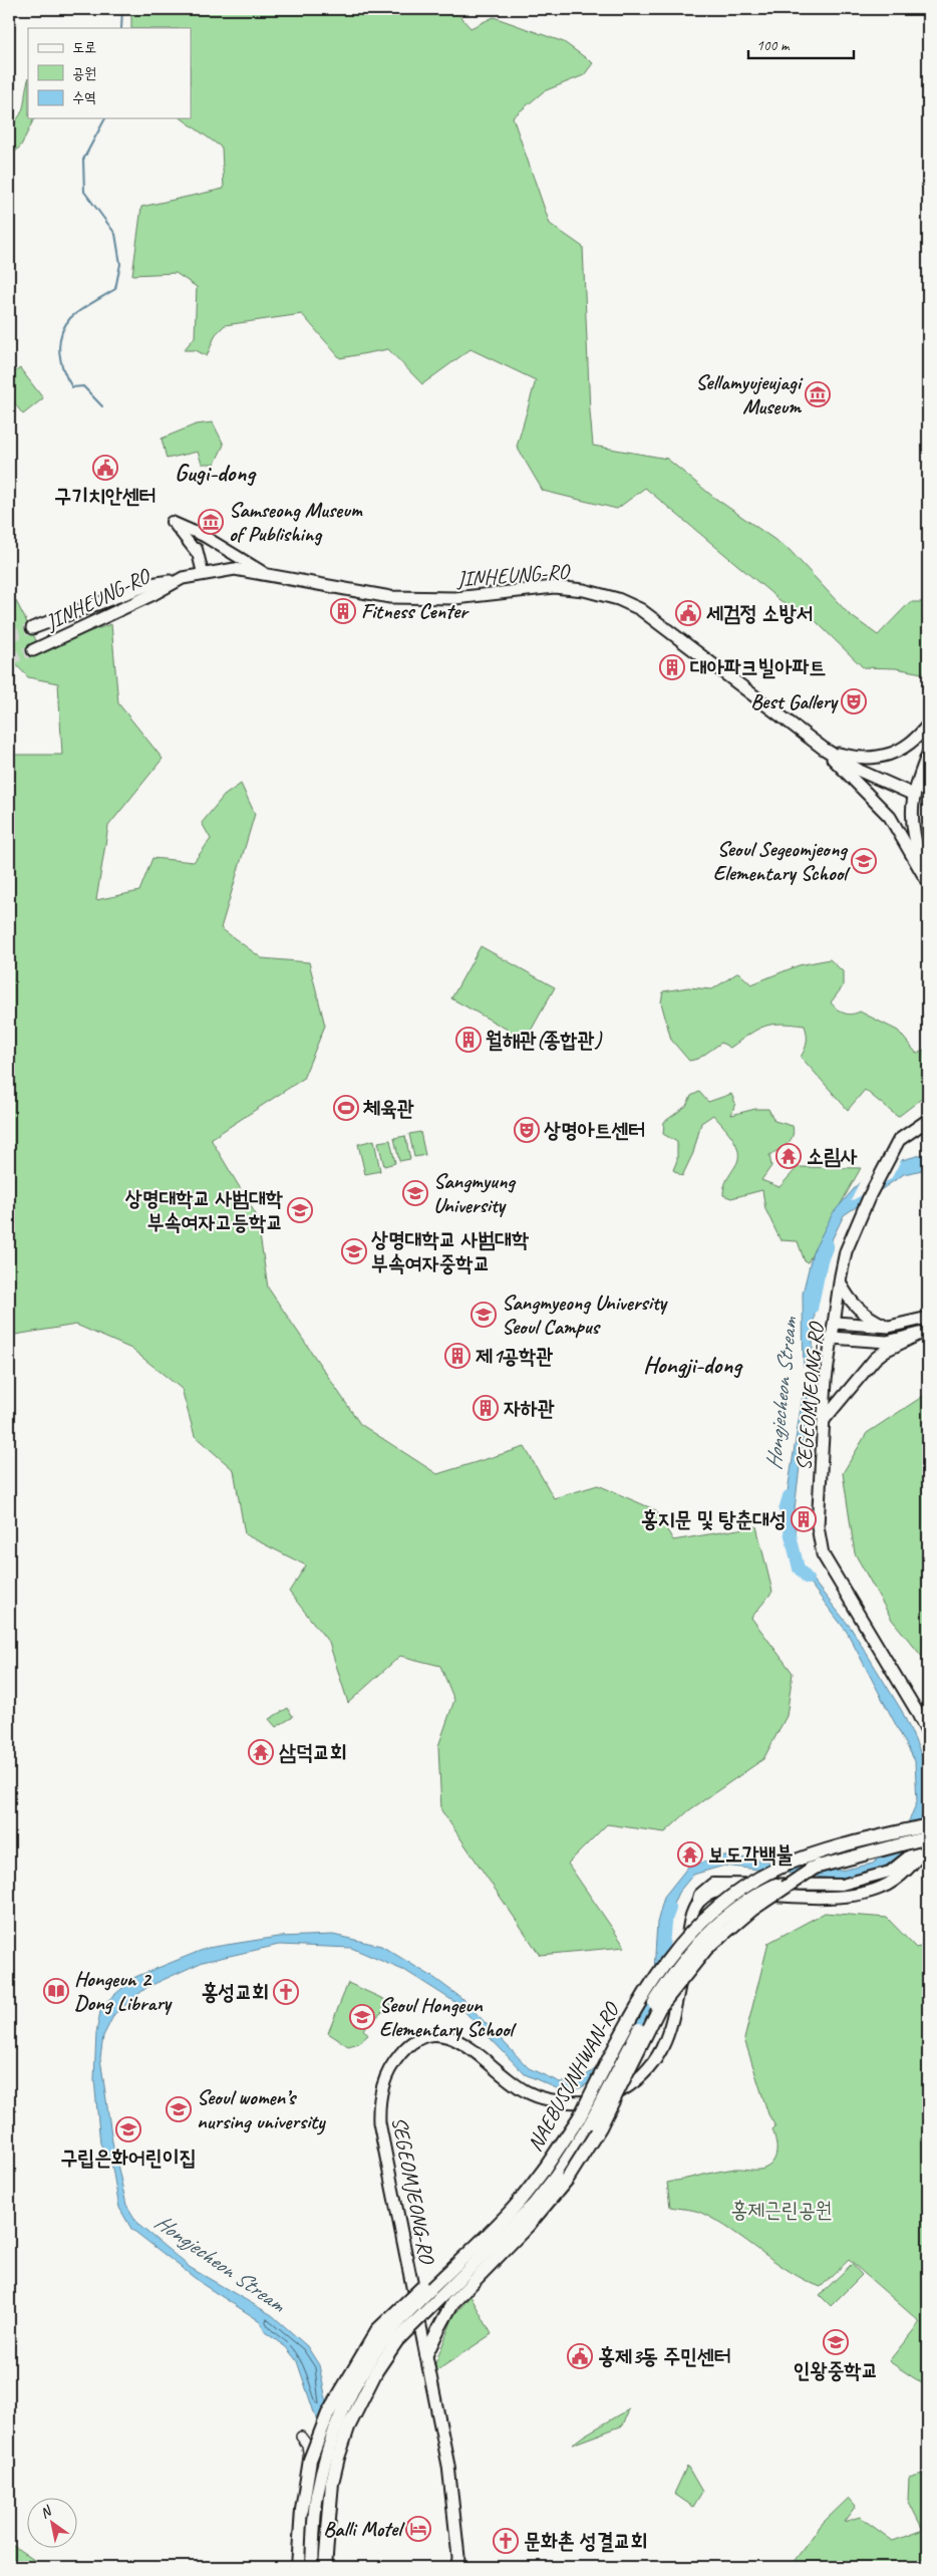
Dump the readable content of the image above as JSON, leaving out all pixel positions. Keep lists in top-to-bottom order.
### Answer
{
  "streets": {
    "highway": ["NAEBUSUNHWAN-RO"],
    "main road": ["JINHEUNG-RO", "SEGEOMJEONG-RO"]
  },
  "crossings": [
    ["SEGEOMJEONG-RO", "NAEBUSUNHWAN-RO"]
  ],
  "districts": ["Gugi-dong", "Hongji-dong"],
  "water": ["Hongjecheon Stream"],
  "parks": ["홍제근린공원"],
  "places": {
    "museum": ["Sellamyujeujagi Museum", "Samseong Museum of Publishing"],
    "public building": ["구기치안센터", "세검정 소방서", "홍제3동 주민센터"],
    "building": [
      "Fitness Center",
      "대아파크빌아파트",
      "월해관(종합관)",
      "제1공학관",
      "자하관",
      "홍지문 및 탕춘대성"
    ],
    "theatre": ["Best Gallery", "상명아트센터"],
    "school or university": [
      "Seoul Segeomjeong Elementary School",
      "Sangmyung University",
      "상명대학교 사범대학 부속여자고등학교",
      "상명대학교 사범대학 부속여자중학교",
      "Sangmyeong University Seoul Campus",
      "Seoul Hongeun Elementary School",
      "Seoul women’s nursing university",
      "구립은화어린이집",
      "인왕중학교"
    ],
    "sports": ["체육관"],
    "temple": ["소림사", "삼덕교회", "보도각백불"],
    "library": ["Hongeun 2 Dong Library"],
    "church": ["홍성교회", "문화촌 성결교회"],
    "hotel": ["Balli Motel"]
  },
  "legend": ["도로", "공원", "수역"],
  "scale_bar": "100 m",
  "north": "top left"
}
